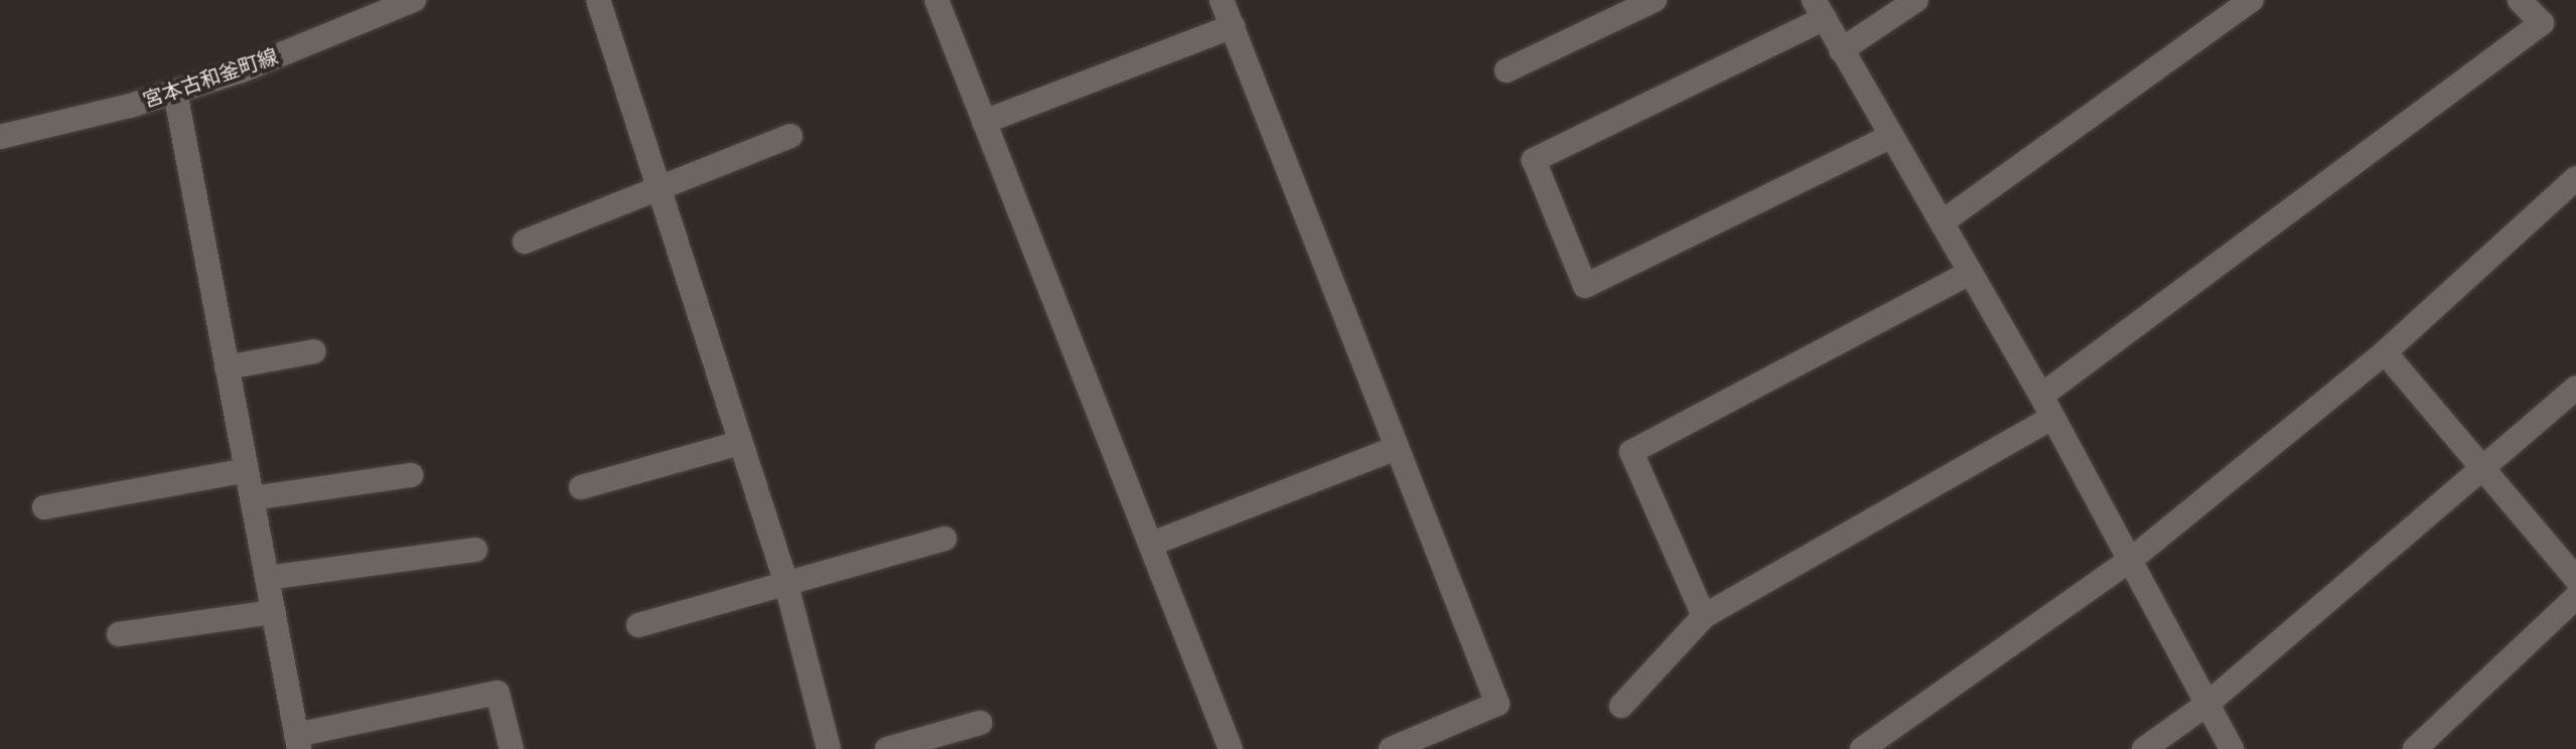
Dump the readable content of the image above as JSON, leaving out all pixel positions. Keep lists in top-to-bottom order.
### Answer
{
  "streets": {
    "street": ["宮本古和釜町線"]
  }
}
